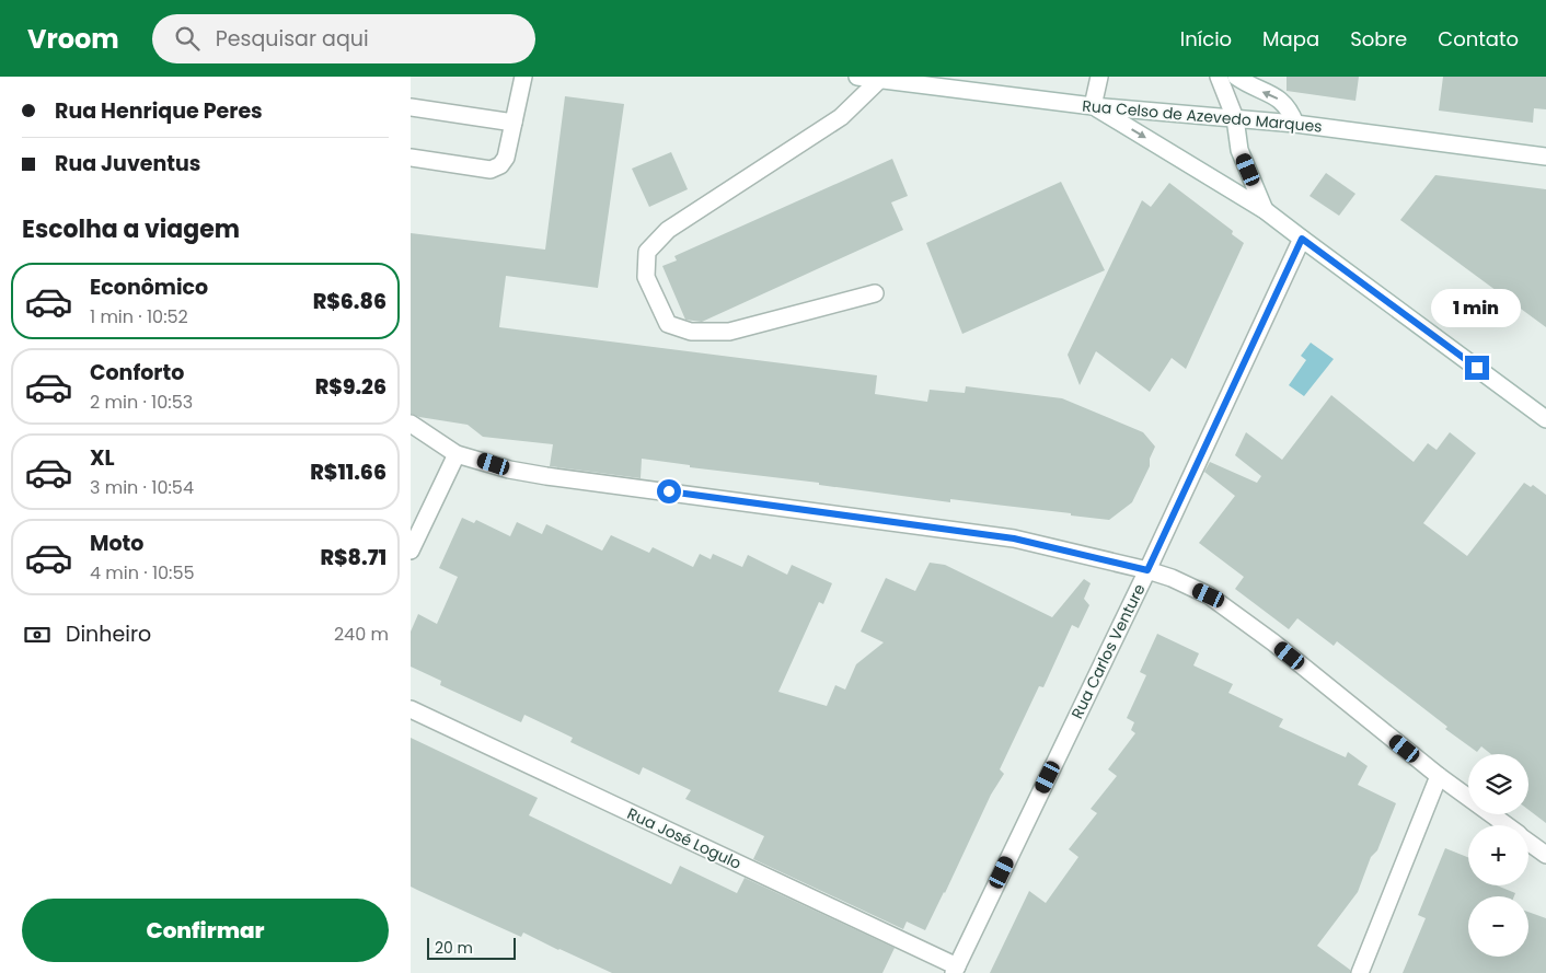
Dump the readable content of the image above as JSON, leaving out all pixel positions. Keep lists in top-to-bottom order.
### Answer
{
  "streets": {
    "street": ["Rua Celso de Azevedo Marques", "Rua Carlos Venture", "Rua José Logulo"]
  },
  "crossings": [
    ["Rua Carlos Venture", "Rua José Logulo"]
  ],
  "scale_bar": "20 m",
  "page": {
    "header": "Vroom",
    "search": "Pesquisar aqui",
    "nav": [
      "Início",
      "Mapa",
      "Sobre",
      "Contato"
    ],
    "banner": ["Rua Henrique Peres", "Rua Juventus"],
    "heading": "Escolha a viagem",
    "list": [
      {
        "name": "Econômico",
        "note": "1 min · 10:52",
        "value": "R$6.86"
      },
      {
        "name": "Conforto",
        "note": "2 min · 10:53",
        "value": "R$9.26"
      },
      {
        "name": "XL",
        "note": "3 min · 10:54",
        "value": "R$11.66"
      },
      {
        "name": "Moto",
        "note": "4 min · 10:55",
        "value": "R$8.71"
      }
    ],
    "bubble": "1 min",
    "pay": ["Dinheiro", "240 m"],
    "map_buttons": ["+", "−"],
    "buttons": "Confirmar",
    "scale": "20 m"
  }
}
